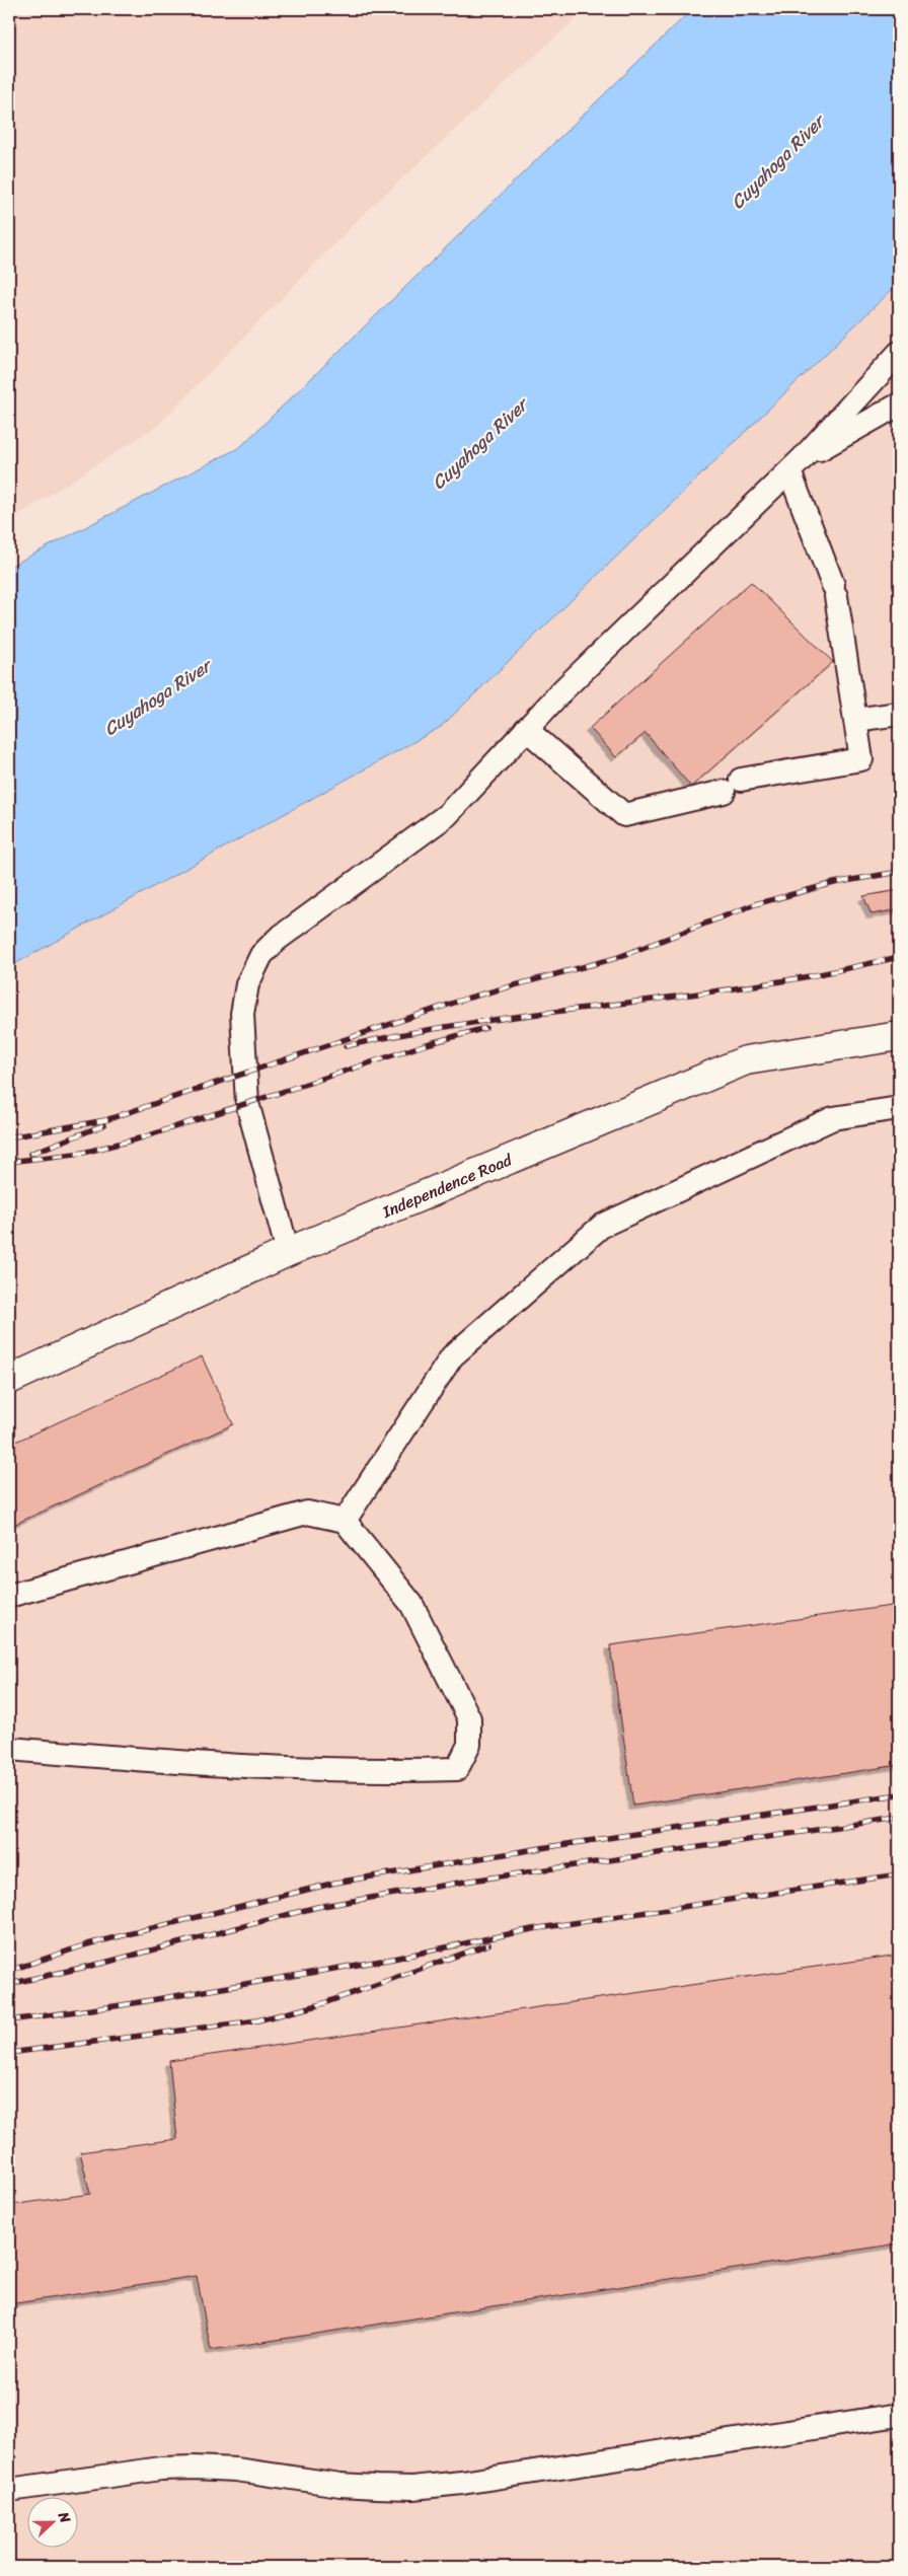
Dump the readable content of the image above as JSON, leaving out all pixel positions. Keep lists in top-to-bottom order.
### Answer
{
  "streets": {
    "street": ["Independence Road"]
  },
  "water": ["Cuyahoga River"],
  "north": "right"
}
